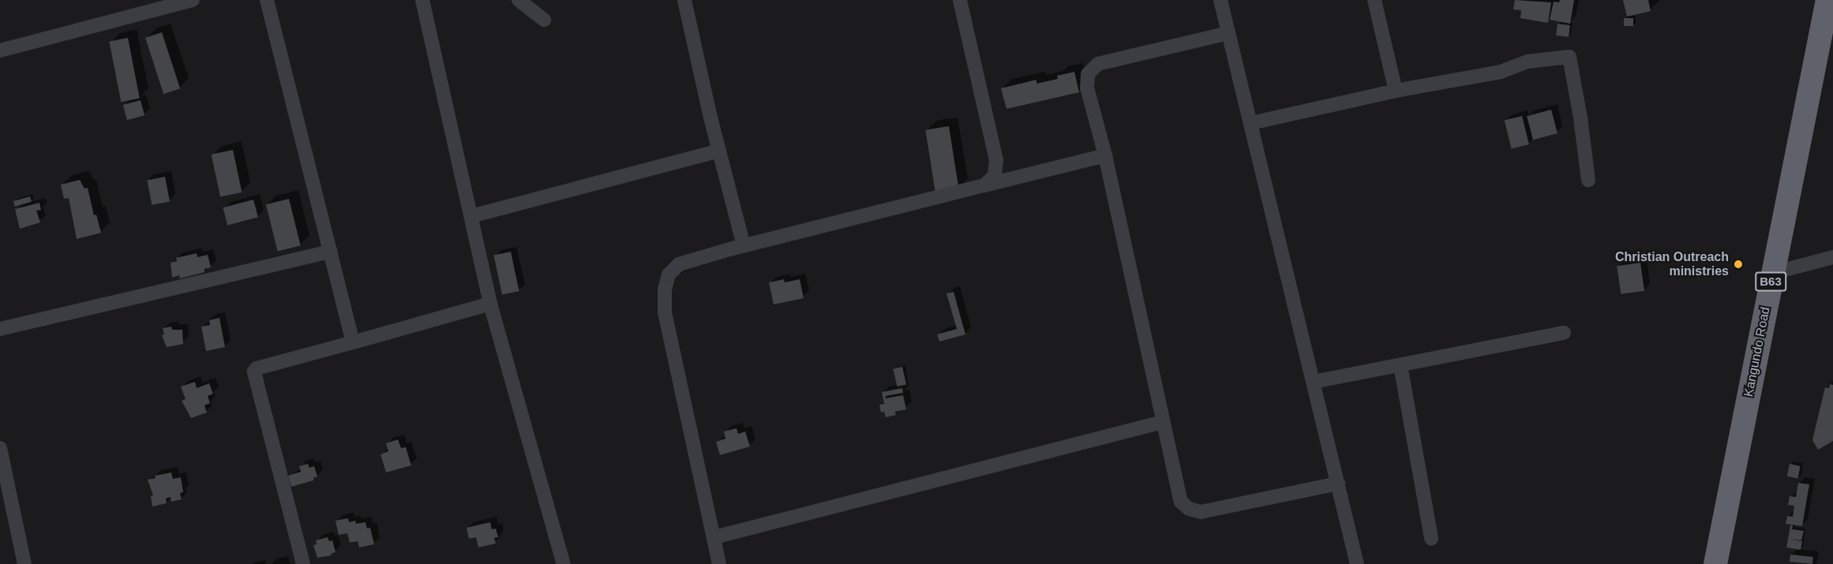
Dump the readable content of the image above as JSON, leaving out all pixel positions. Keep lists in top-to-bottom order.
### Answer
{
  "streets": {
    "highway": ["B63", "Kangundo Road"]
  },
  "places": ["Christian Outreach ministries"]
}
